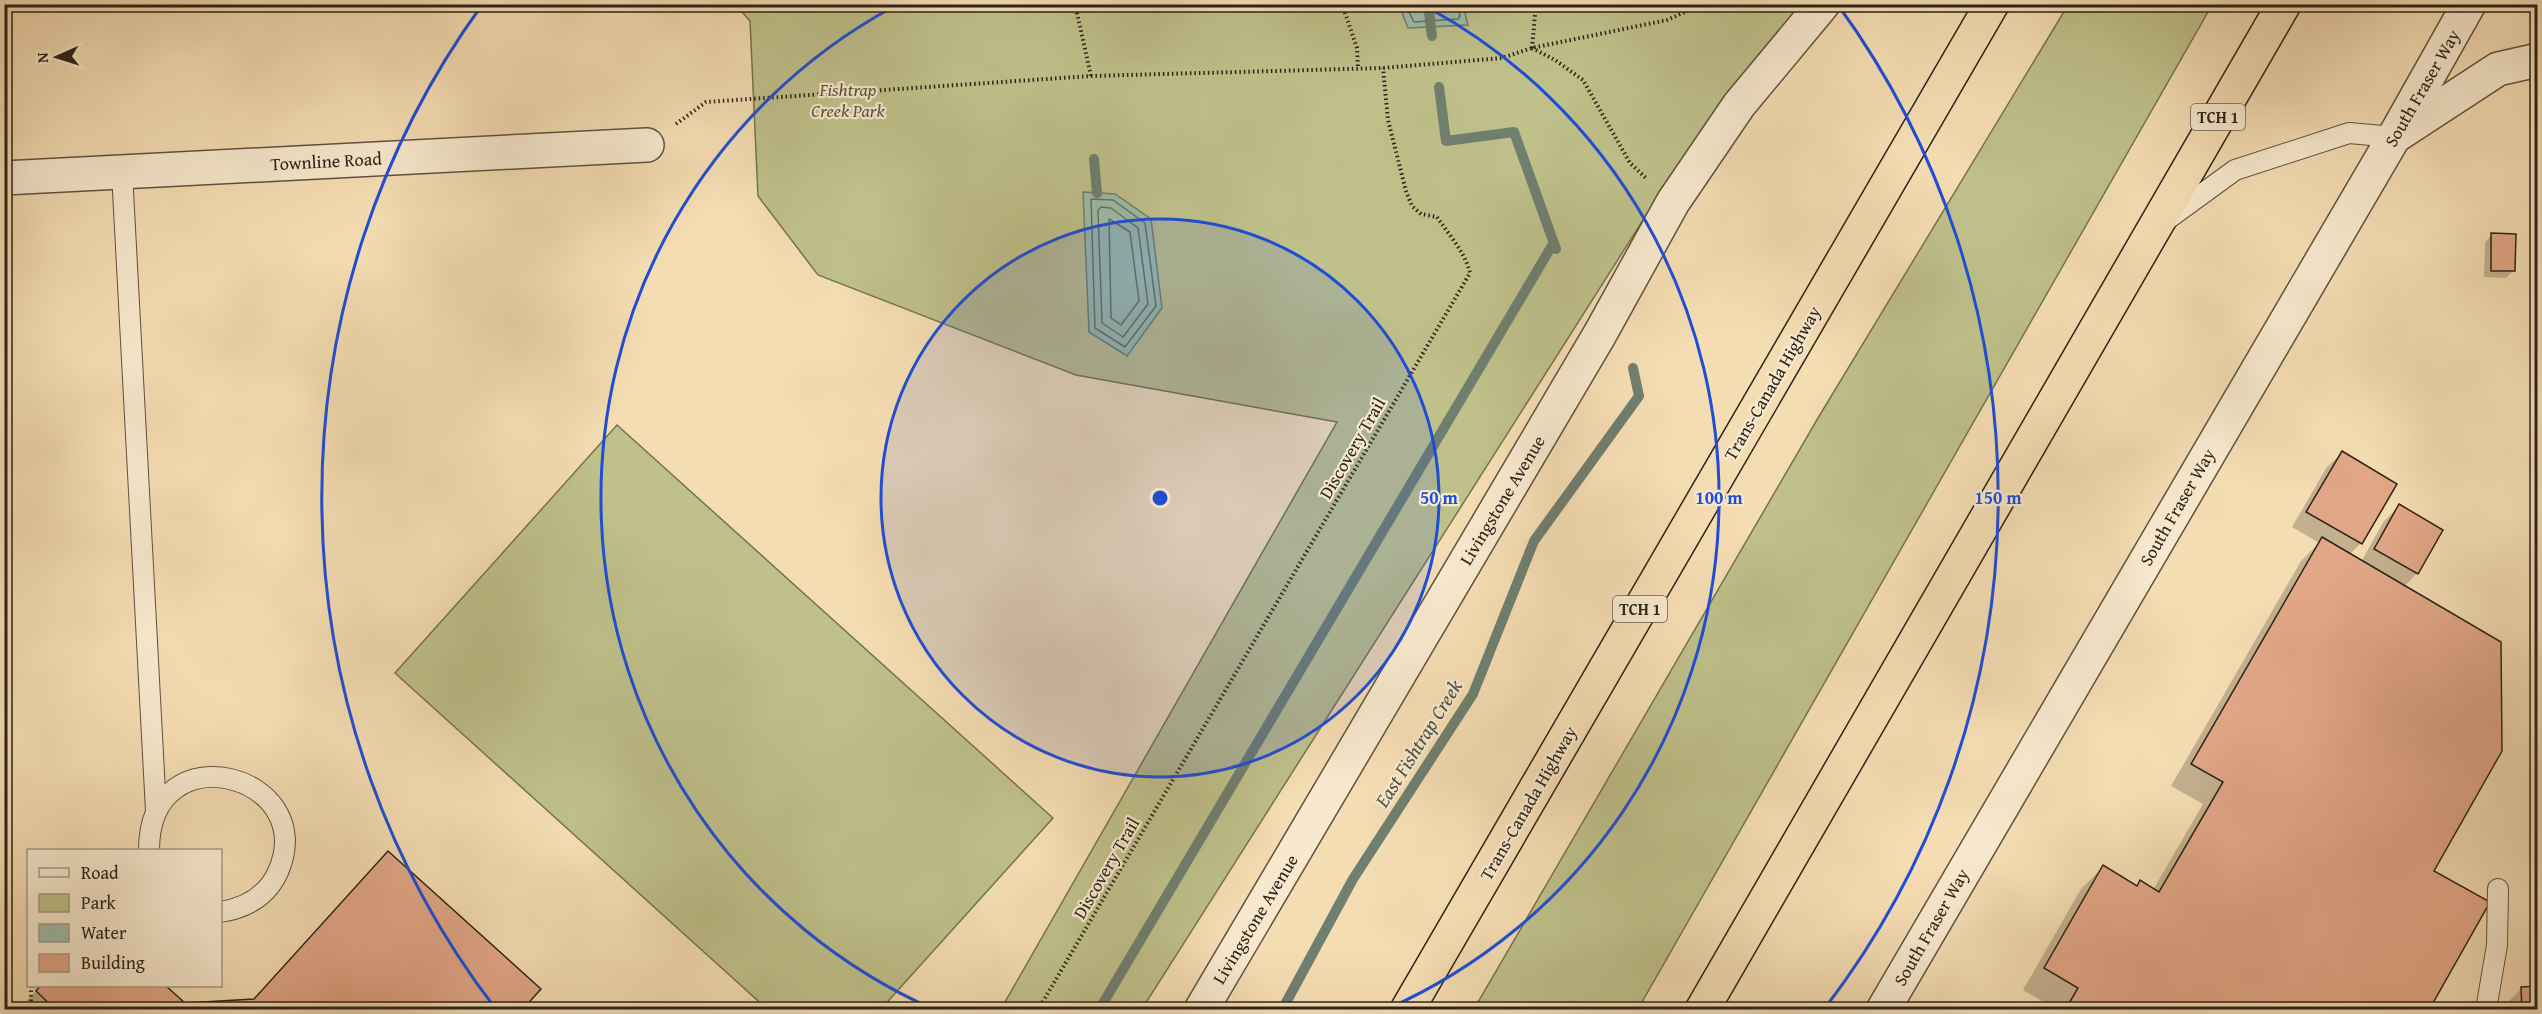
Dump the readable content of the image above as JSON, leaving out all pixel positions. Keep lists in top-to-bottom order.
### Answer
{
  "streets": {
    "highway": ["TCH 1", "Trans-Canada Highway"],
    "street": ["South Fraser Way", "Townline Road", "Livingstone Avenue"],
    "path": ["Discovery Trail"]
  },
  "water": ["East Fishtrap Creek"],
  "parks": ["Fishtrap Creek Park"],
  "legend": [
    "Road",
    "Park",
    "Water",
    "Building"
  ],
  "north": "left",
  "rings": ["50 m", "100 m", "150 m"]
}
